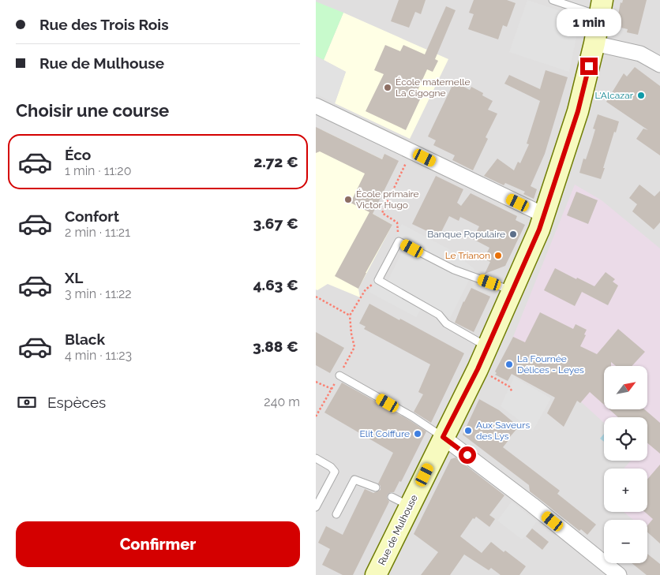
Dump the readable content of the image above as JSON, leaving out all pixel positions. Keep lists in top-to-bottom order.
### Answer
{
  "streets": {
    "main road": ["Rue de Mulhouse"]
  },
  "places": [
    "École maternelle La Cigogne",
    "L'Alcazar",
    "École primaire Victor Hugo",
    "Banque Populaire",
    "Le Trianon",
    "La Fournée Délices - Leyes",
    "Aux Saveurs des Lys",
    "Elit Coiffure"
  ],
  "north": "top right",
  "page": {
    "banner": ["Rue des Trois Rois", "Rue de Mulhouse"],
    "bubble": "1 min",
    "heading": "Choisir une course",
    "list": [
      {
        "name": "Éco",
        "note": "1 min · 11:20",
        "value": "2.72 €"
      },
      {
        "name": "Confort",
        "note": "2 min · 11:21",
        "value": "3.67 €"
      },
      {
        "name": "XL",
        "note": "3 min · 11:22",
        "value": "4.63 €"
      },
      {
        "name": "Black",
        "note": "4 min · 11:23",
        "value": "3.88 €"
      }
    ],
    "map_buttons": ["+", "−"],
    "pay": ["Espèces", "240 m"],
    "buttons": "Confirmer"
  }
}
